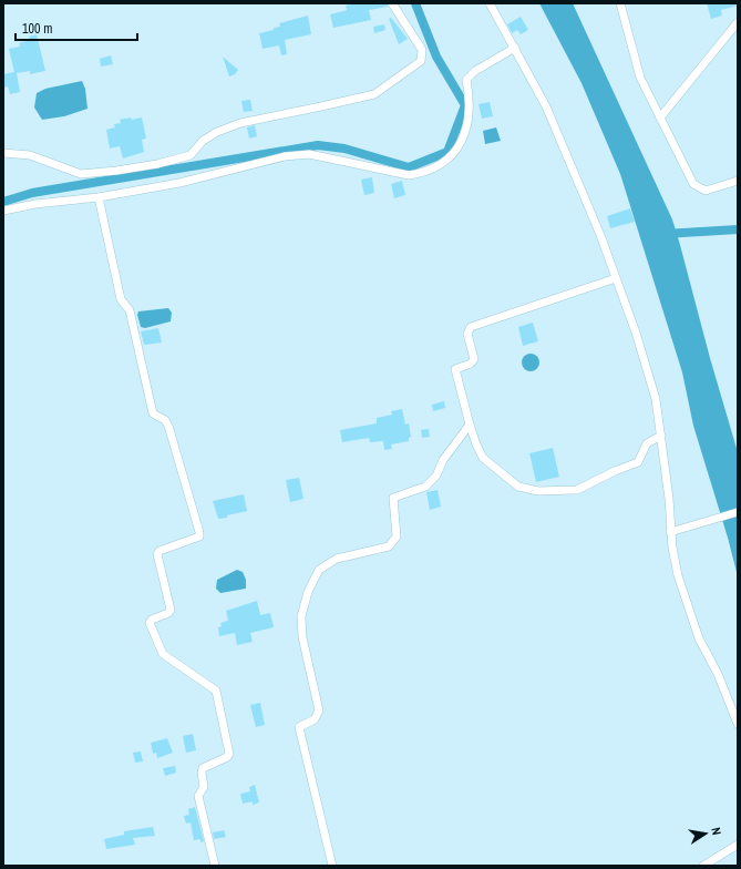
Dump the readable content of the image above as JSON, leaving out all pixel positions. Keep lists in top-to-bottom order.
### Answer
{
  "scale_bar": "100 m",
  "north": "right"
}
